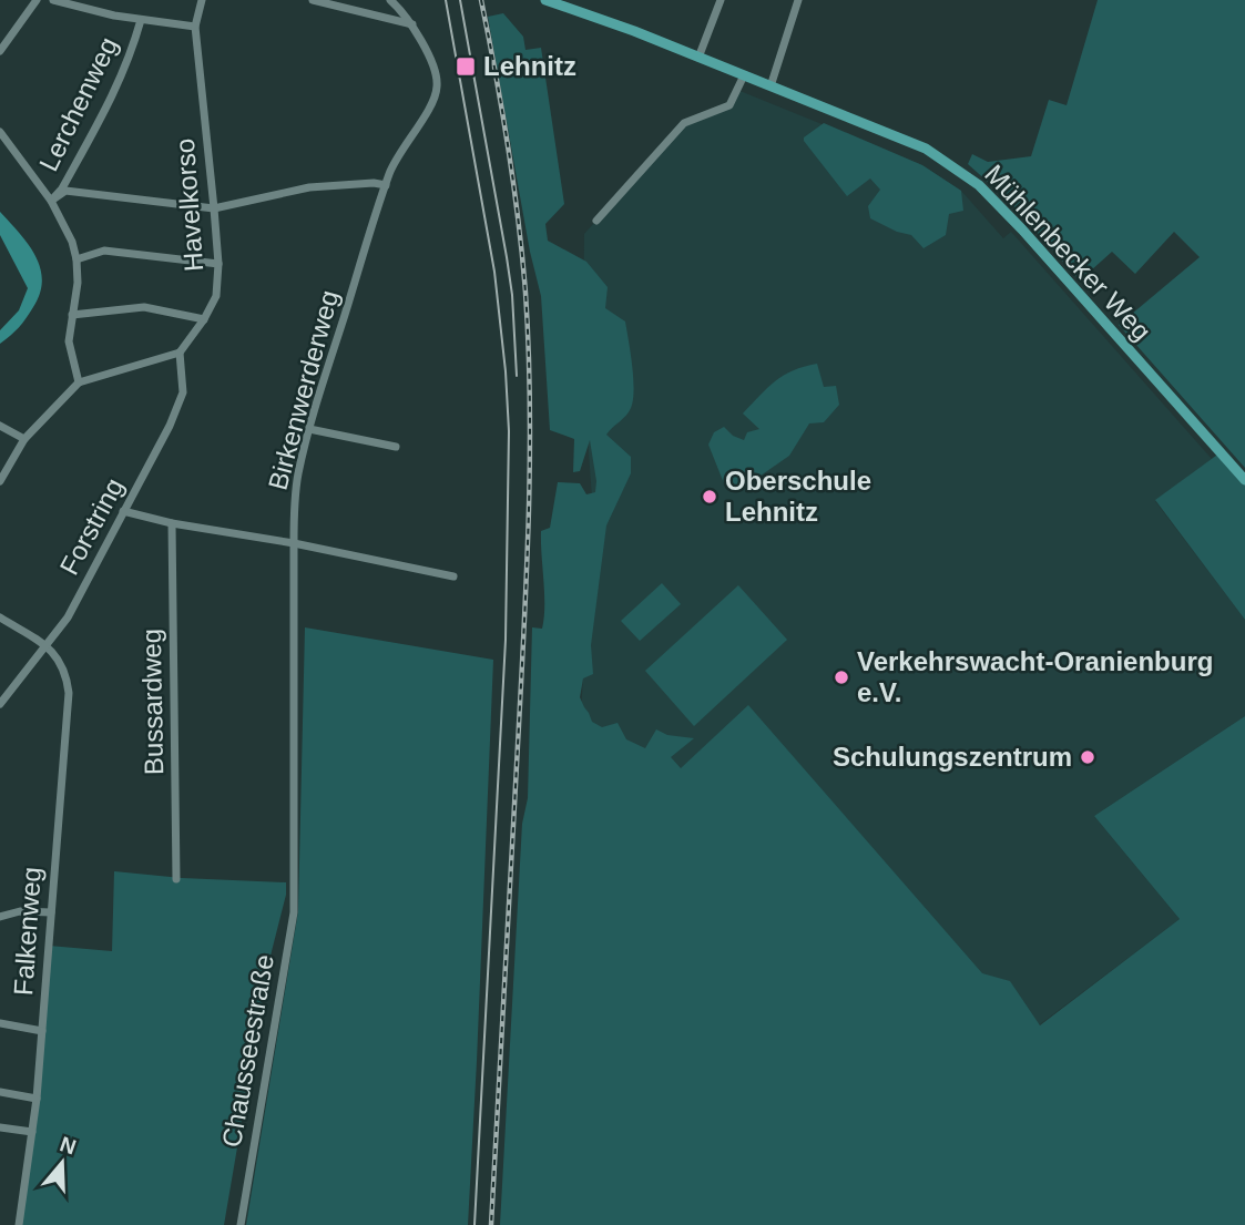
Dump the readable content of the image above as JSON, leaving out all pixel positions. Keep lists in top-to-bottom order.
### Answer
{
  "streets": {
    "main road": ["Mühlenbecker Weg"],
    "street": [
      "Lerchenweg",
      "Havelkorso",
      "Birkenwerderweg",
      "Forstring",
      "Bussardweg",
      "Falkenweg",
      "Chausseestraße"
    ]
  },
  "crossings": [
    ["Havelkorso", "Forstring"],
    ["Birkenwerderweg", "Chausseestraße"],
    ["Forstring", "Falkenweg"]
  ],
  "places": {
    "transit": ["Lehnitz"],
    "other": ["Oberschule Lehnitz", "Verkehrswacht-Oranienburg e.V.", "Schulungszentrum"]
  },
  "north": "top"
}
